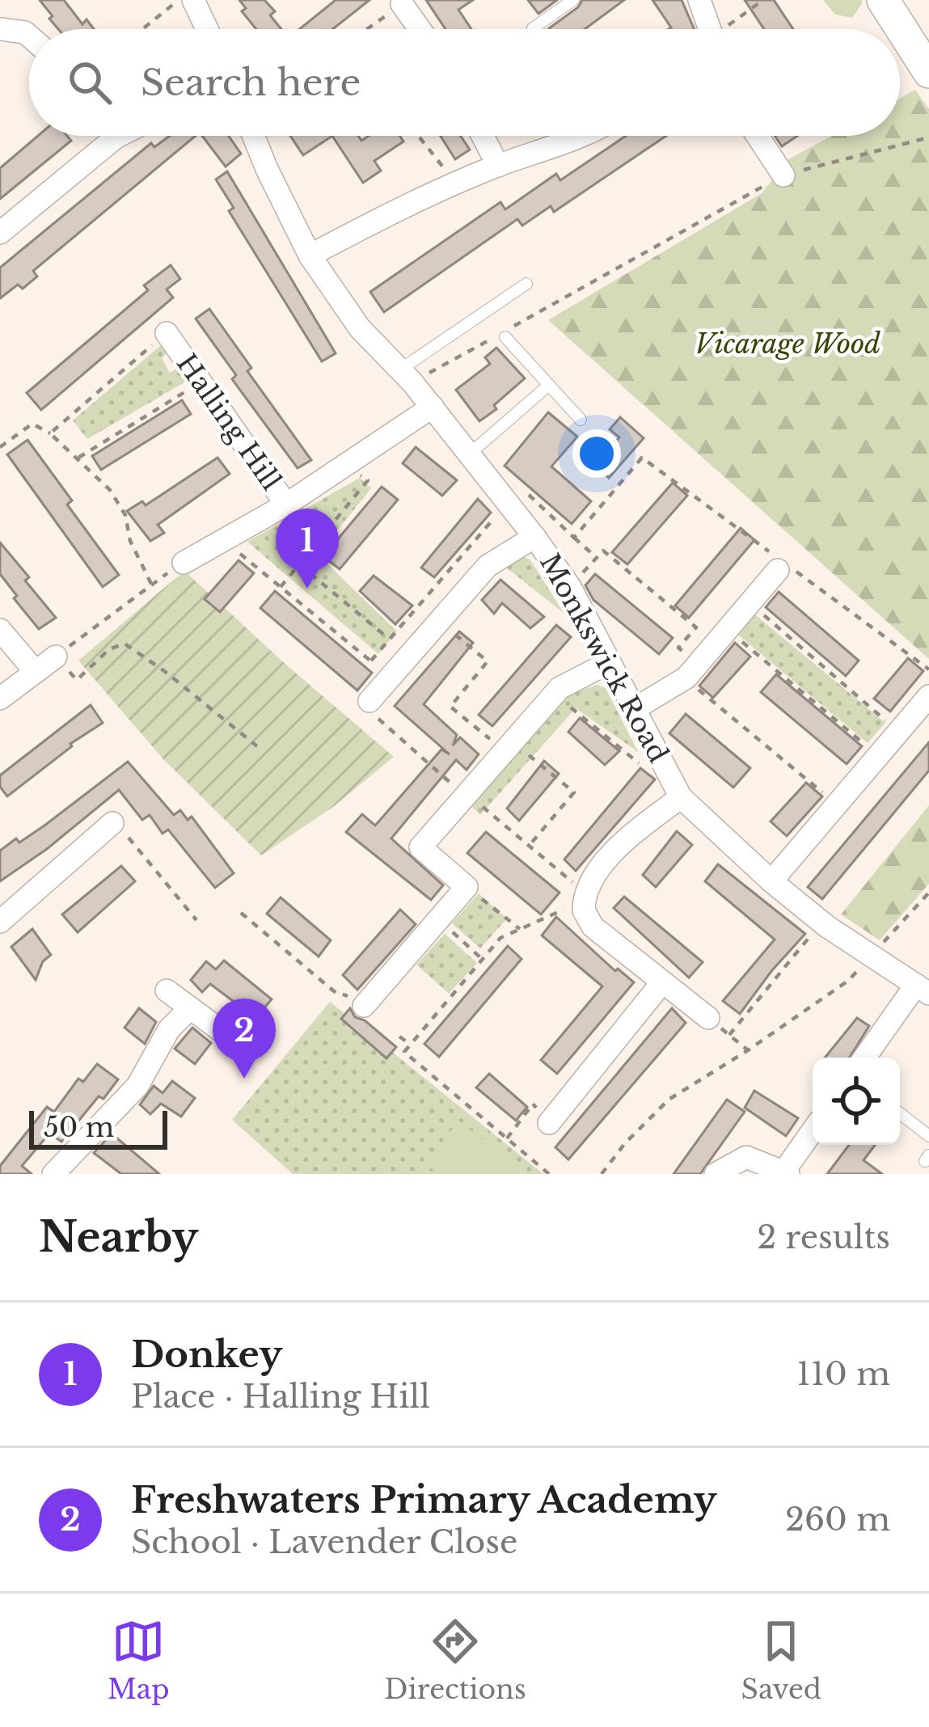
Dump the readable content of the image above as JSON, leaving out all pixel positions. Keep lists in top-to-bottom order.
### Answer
{
  "streets": {
    "street": ["Halling Hill", "Monkswick Road"]
  },
  "crossings": [
    ["Halling Hill", "Monkswick Road"]
  ],
  "parks": ["Vicarage Wood"],
  "scale_bar": "50 m",
  "page": {
    "search": "Search here",
    "pins": ["1", "2"],
    "scale": "50 m",
    "heading": ["Nearby", "2 results"],
    "list": [
      {
        "mark": "1",
        "name": "Donkey",
        "note": "Place · Halling Hill",
        "value": "110 m"
      },
      {
        "mark": "2",
        "name": "Freshwaters Primary Academy",
        "note": "School · Lavender Close",
        "value": "260 m"
      }
    ],
    "nav": ["Map", "Directions", "Saved"]
  }
}
